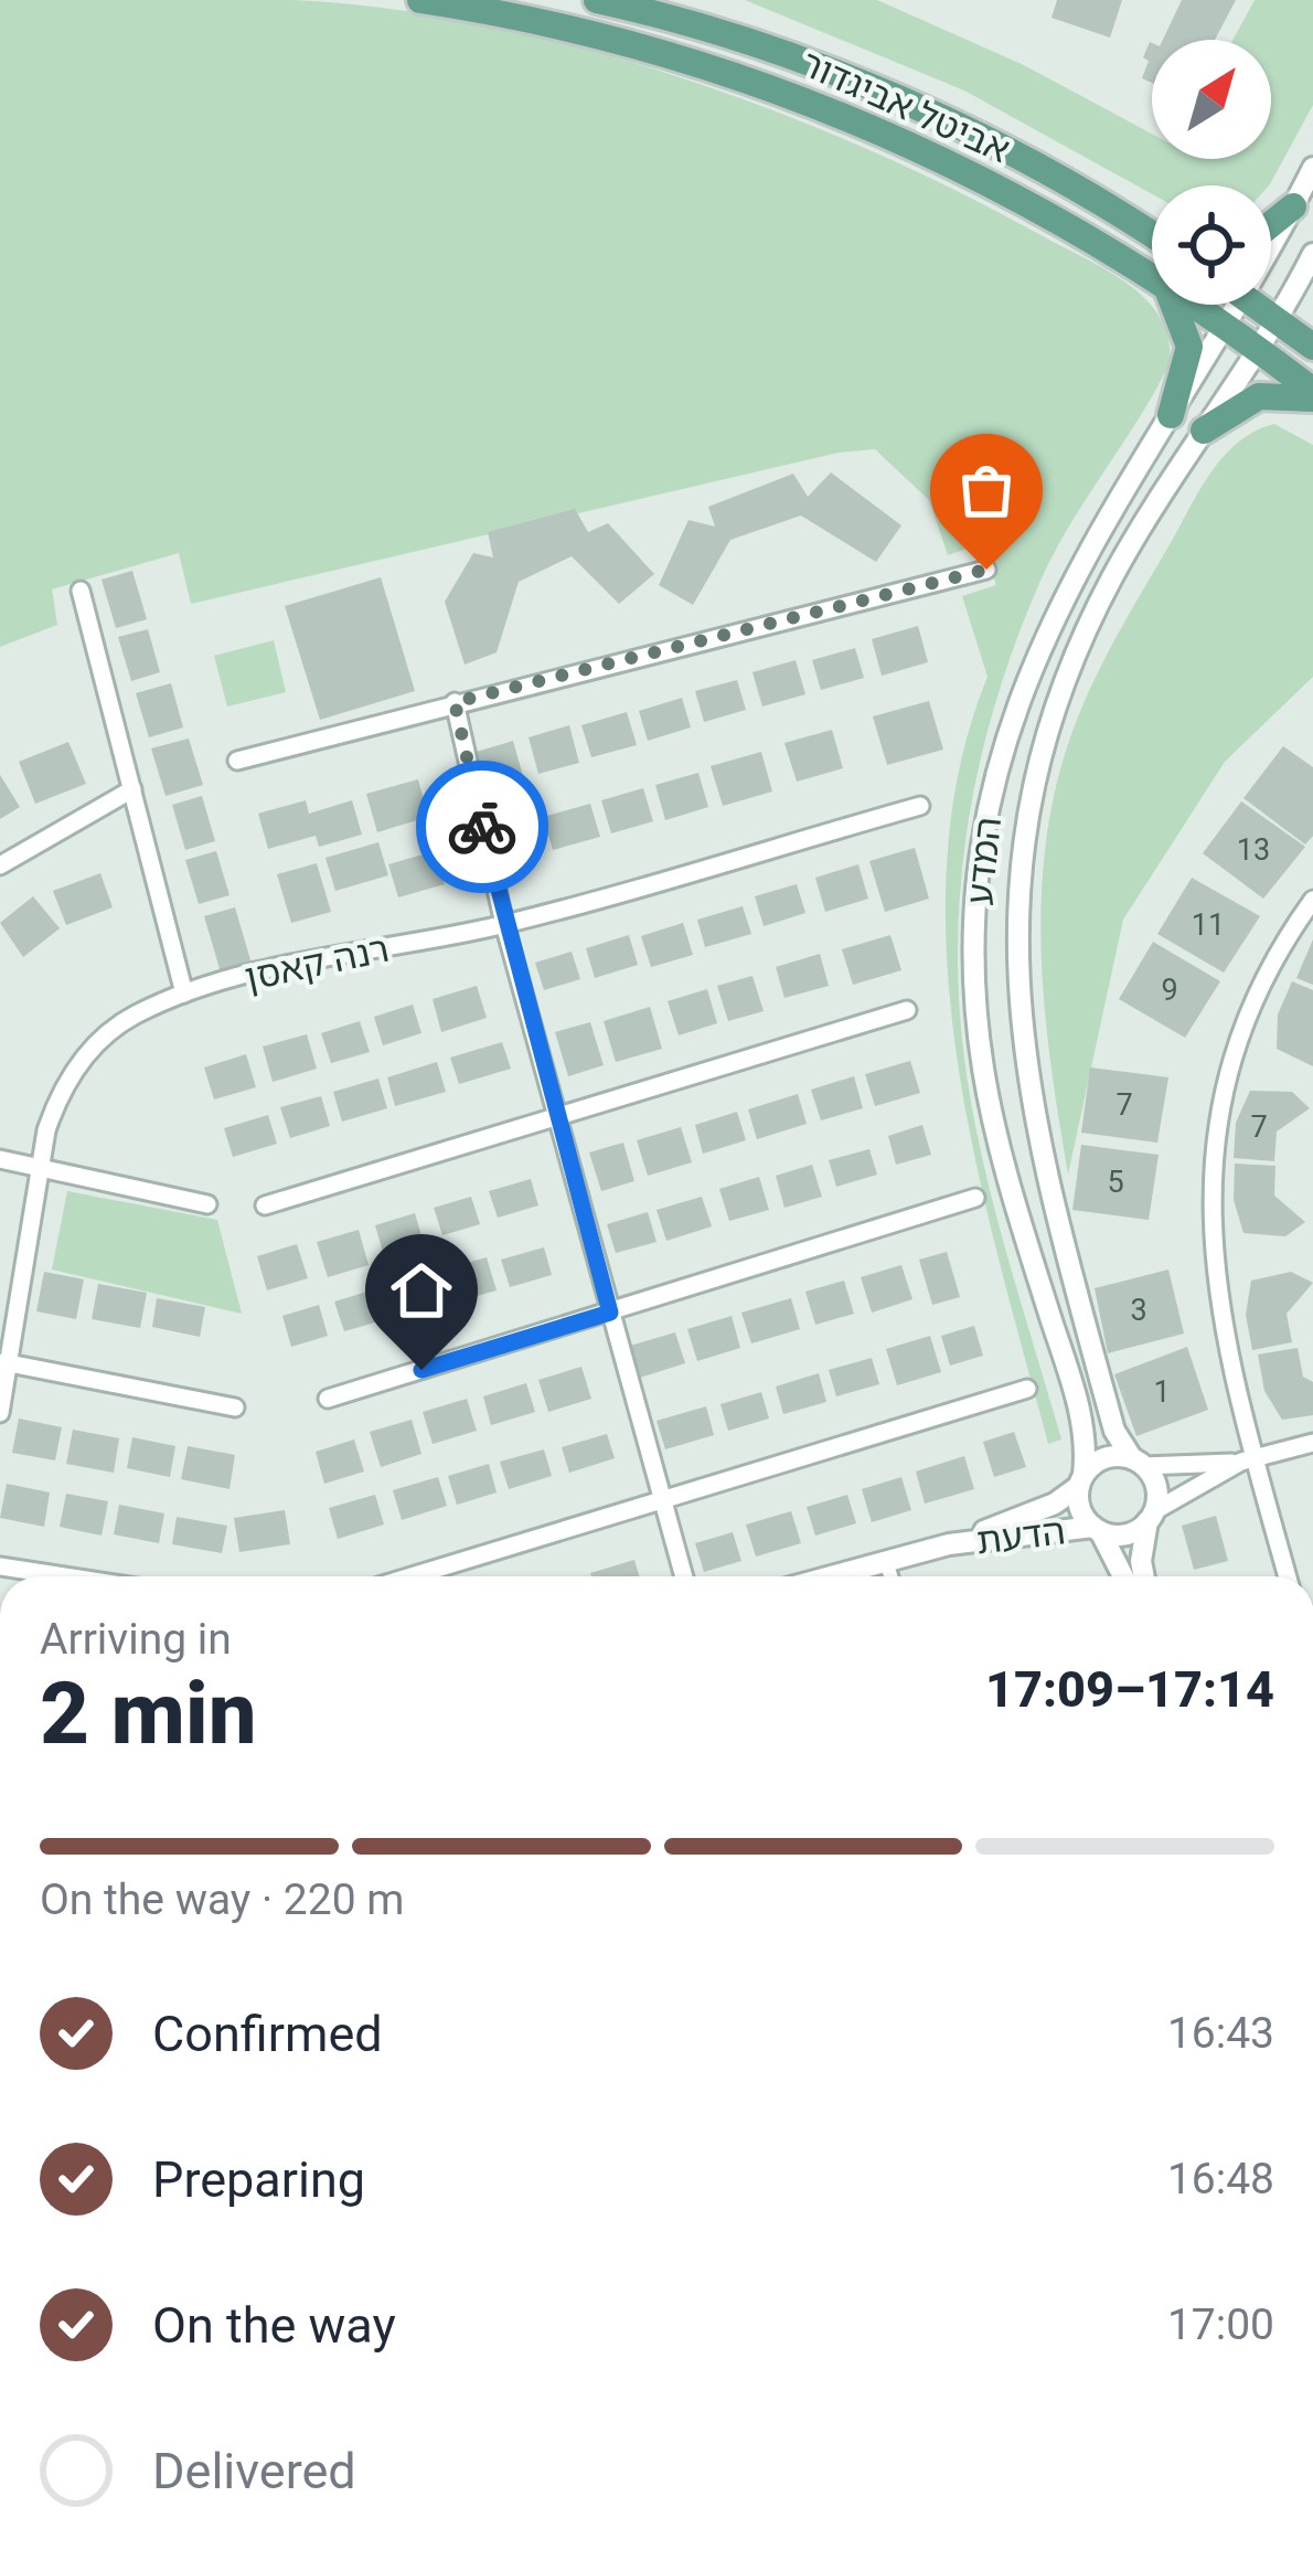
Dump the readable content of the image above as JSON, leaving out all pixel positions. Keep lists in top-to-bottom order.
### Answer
{
  "streets": {
    "main road": ["אביטל אביגדור"],
    "street": ["המדע", "רנה קאסן", "הדעת"]
  },
  "crossings": [
    ["אביטל אביגדור", "המדע"],
    ["המדע", "הדעת"]
  ],
  "house_numbers": [
    "13",
    "11",
    "9",
    "7",
    "7",
    "5",
    "3",
    "1"
  ],
  "north": "top right",
  "page": {
    "heading": ["2 min", "Arriving in", "17:09–17:14"],
    "bar": "On the way · 220 m",
    "list": [
      ["Confirmed", "16:43"],
      ["Preparing", "16:48"],
      ["On the way", "17:00"],
      "Delivered"
    ]
  }
}
